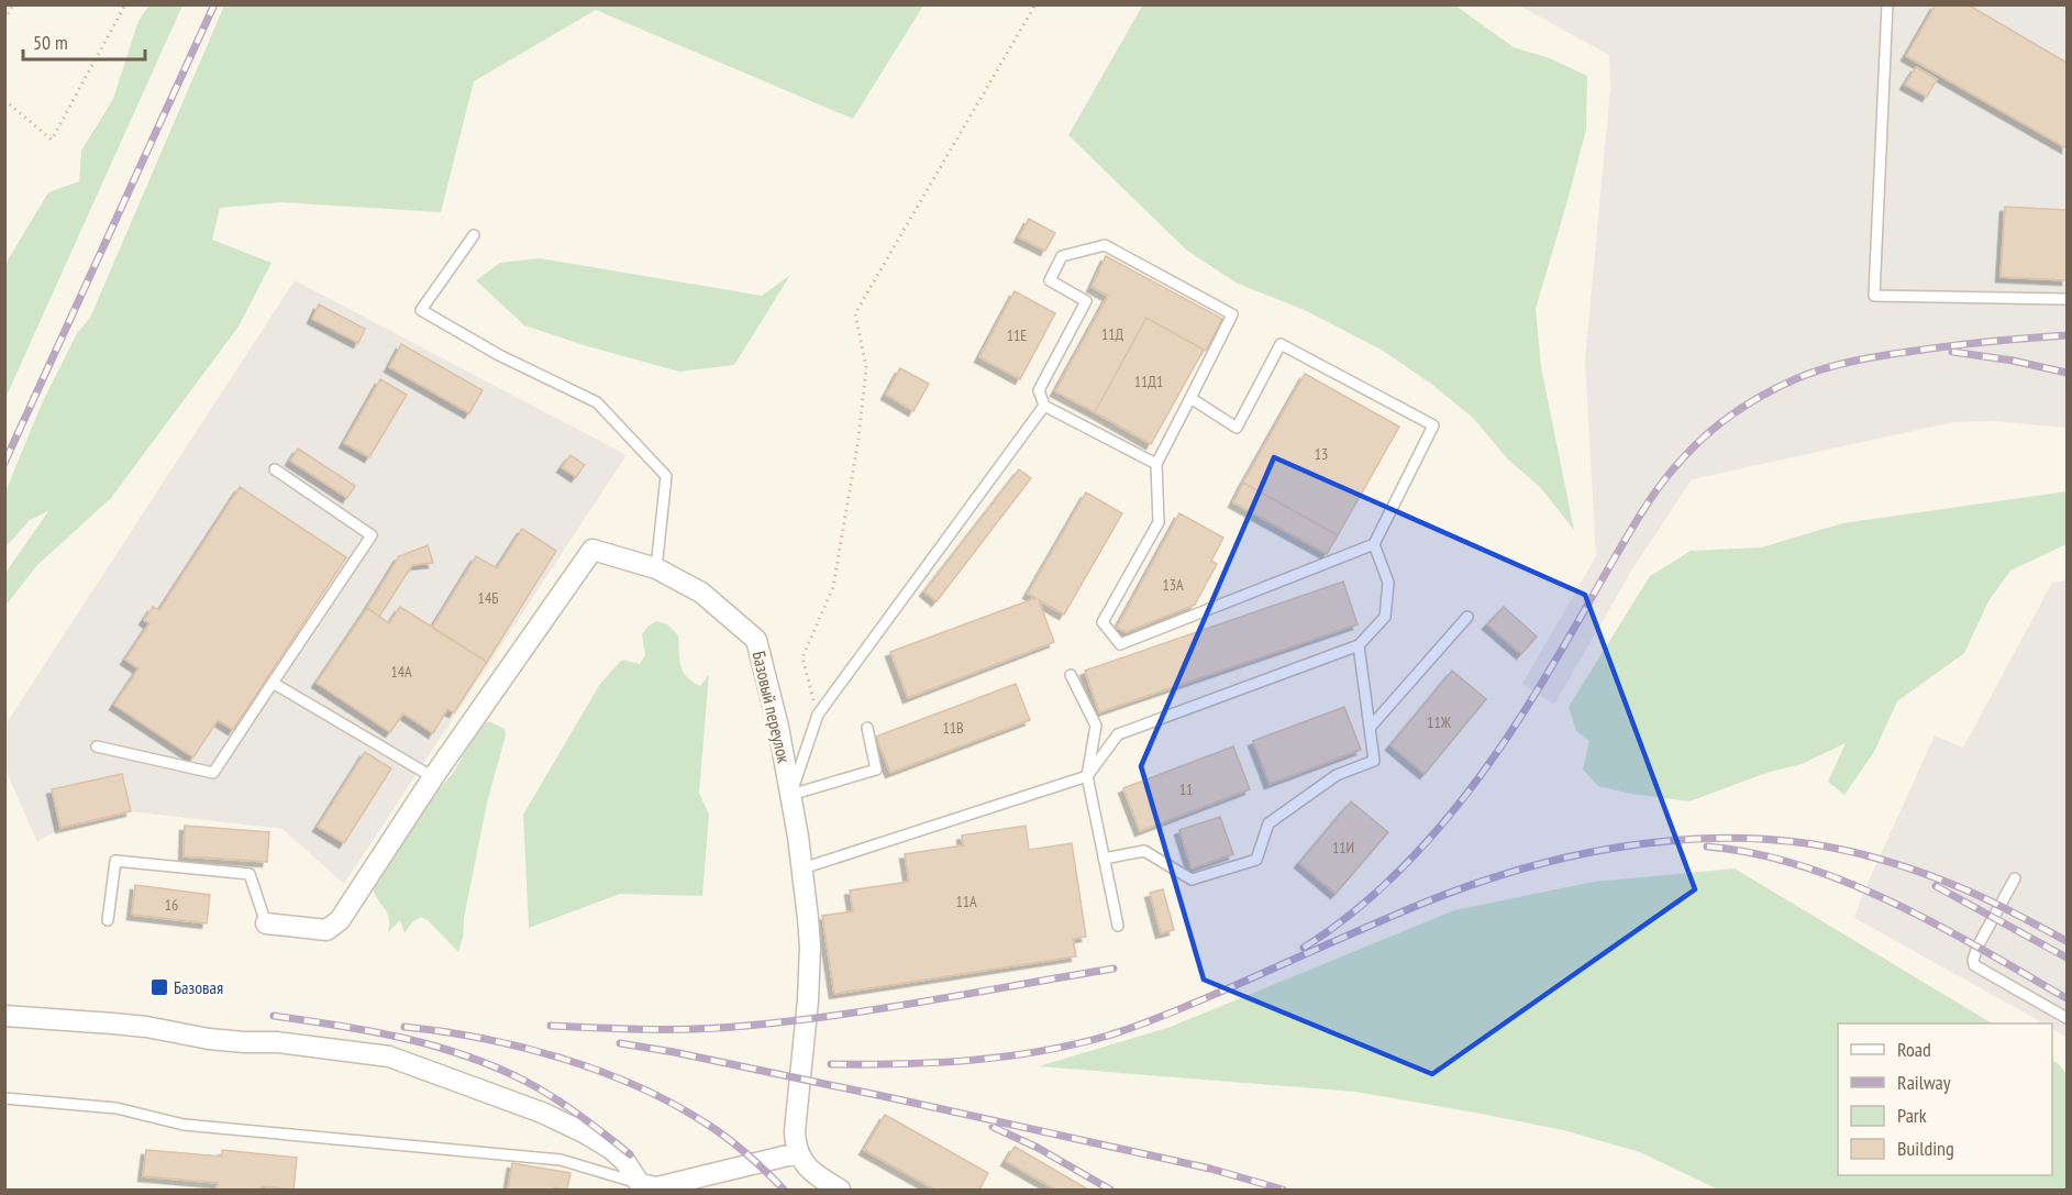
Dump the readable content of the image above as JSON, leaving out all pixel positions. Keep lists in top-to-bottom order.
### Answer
{
  "streets": {
    "street": ["Базовый переулок"]
  },
  "places": {
    "transit": ["Базовая"]
  },
  "house_numbers": [
    "11Д",
    "11Е",
    "11Д1",
    "13",
    "13А",
    "14Б",
    "14А",
    "11Ж",
    "11В",
    "11",
    "11И",
    "11А",
    "16"
  ],
  "legend": [
    "Road",
    "Railway",
    "Park",
    "Building"
  ],
  "scale_bar": "50 m"
}
